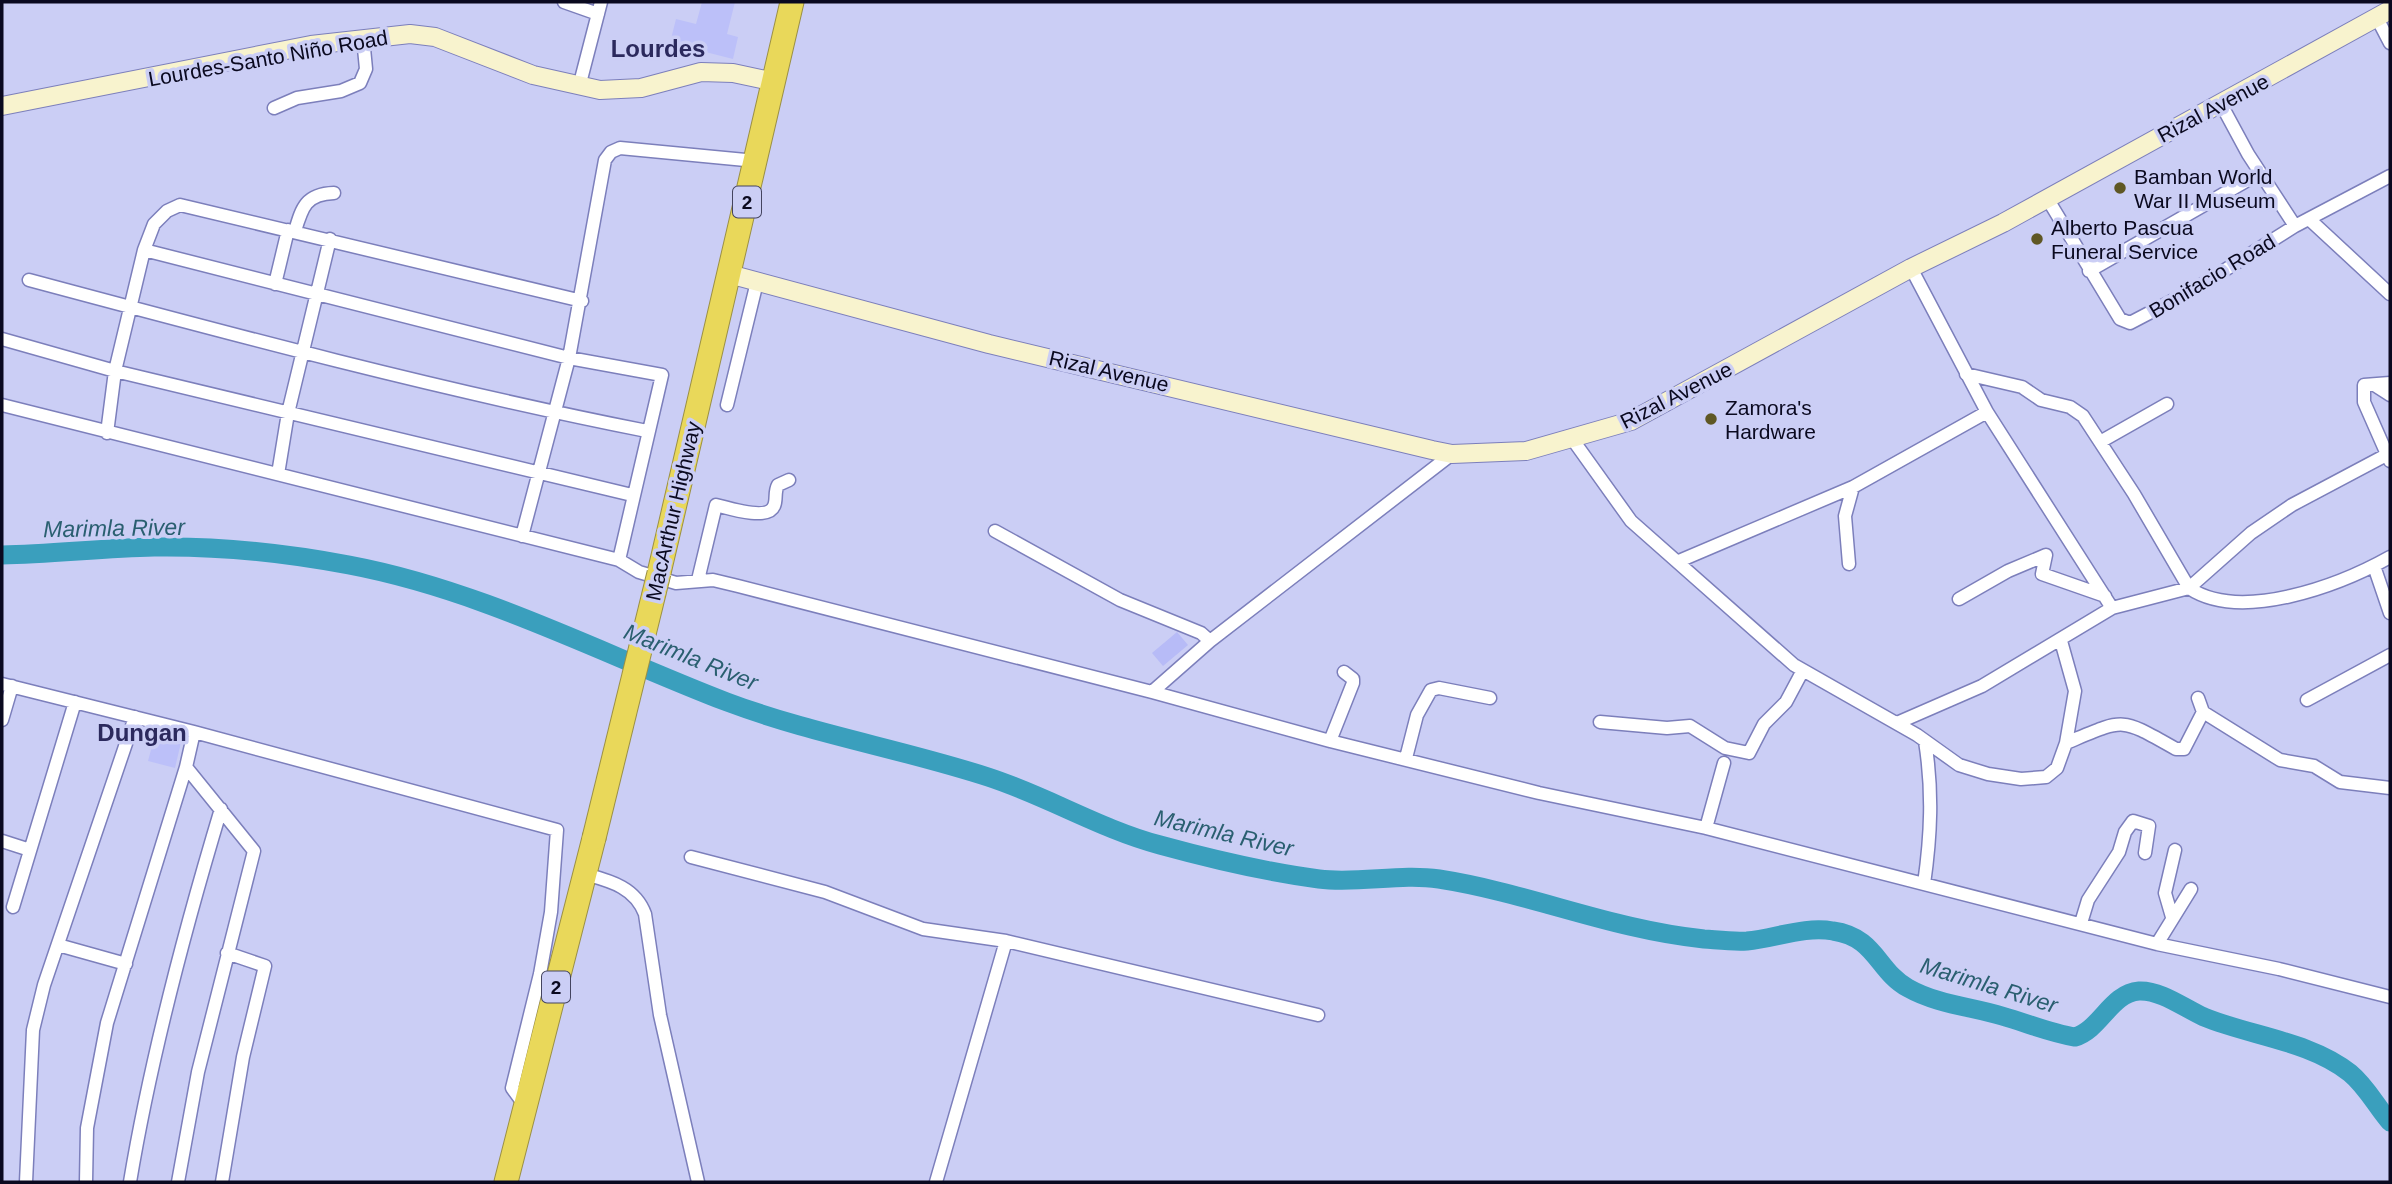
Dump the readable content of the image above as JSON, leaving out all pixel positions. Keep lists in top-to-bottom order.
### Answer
{
  "streets": {
    "highway": ["2", "MacArthur Highway"],
    "street": ["Lourdes-Santo Niño Road", "Rizal Avenue", "Bonifacio Road"]
  },
  "crossings": [
    ["Lourdes-Santo Niño Road", "MacArthur Highway"],
    ["Rizal Avenue", "Bonifacio Road"],
    ["Rizal Avenue", "MacArthur Highway"]
  ],
  "districts": ["Lourdes", "Dungan"],
  "water": ["Marimla River"],
  "places": ["Bamban World War II Museum", "Alberto Pascua Funeral Service", "Zamora's Hardware"]
}
